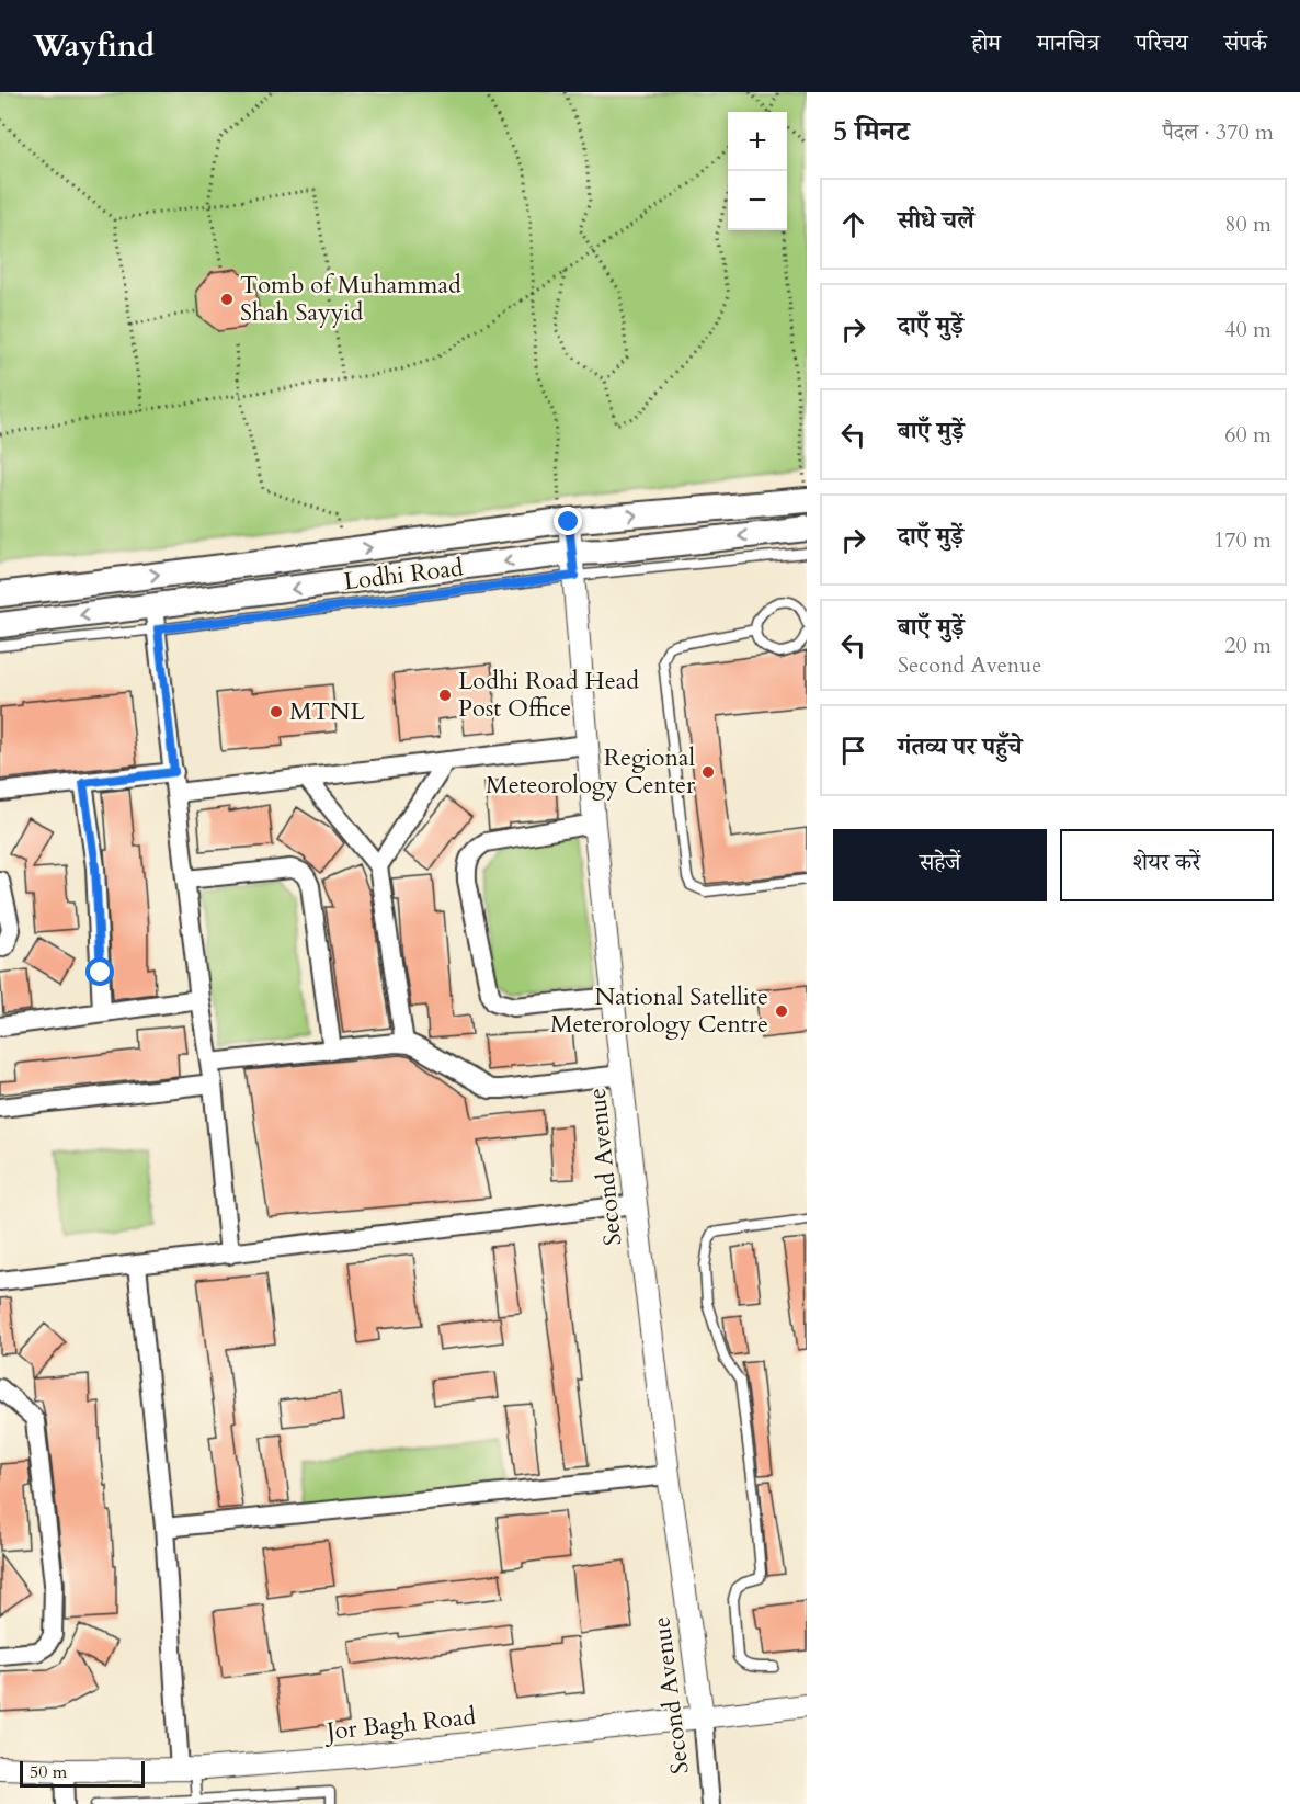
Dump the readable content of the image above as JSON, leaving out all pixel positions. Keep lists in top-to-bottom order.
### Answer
{
  "streets": {
    "main road": ["Lodhi Road"],
    "street": ["Second Avenue", "Jor Bagh Road"]
  },
  "crossings": [
    ["Lodhi Road", "Second Avenue"],
    ["Second Avenue", "Jor Bagh Road"]
  ],
  "places": [
    "Tomb of Muhammad Shah Sayyid",
    "Lodhi Road Head Post Office",
    "MTNL",
    "Regional Meteorology Center",
    "National Satellite Meterorology Centre"
  ],
  "scale_bar": "50 m",
  "page": {
    "header": "Wayfind",
    "nav": [
      "होम",
      "मानचित्र",
      "परिचय",
      "संपर्क"
    ],
    "heading": ["5 मिनट", "पैदल · 370 m"],
    "map_buttons": ["+", "−"],
    "list": [
      ["सीधे चलें", "80 m"],
      ["दाएँ मुड़ें", "40 m"],
      ["बाएँ मुड़ें", "60 m"],
      ["दाएँ मुड़ें", "170 m"],
      ["बाएँ मुड़ें", "Second Avenue", "20 m"],
      "गंतव्य पर पहुँचे"
    ],
    "buttons": ["सहेजें", "शेयर करें"],
    "scale": "50 m"
  }
}
